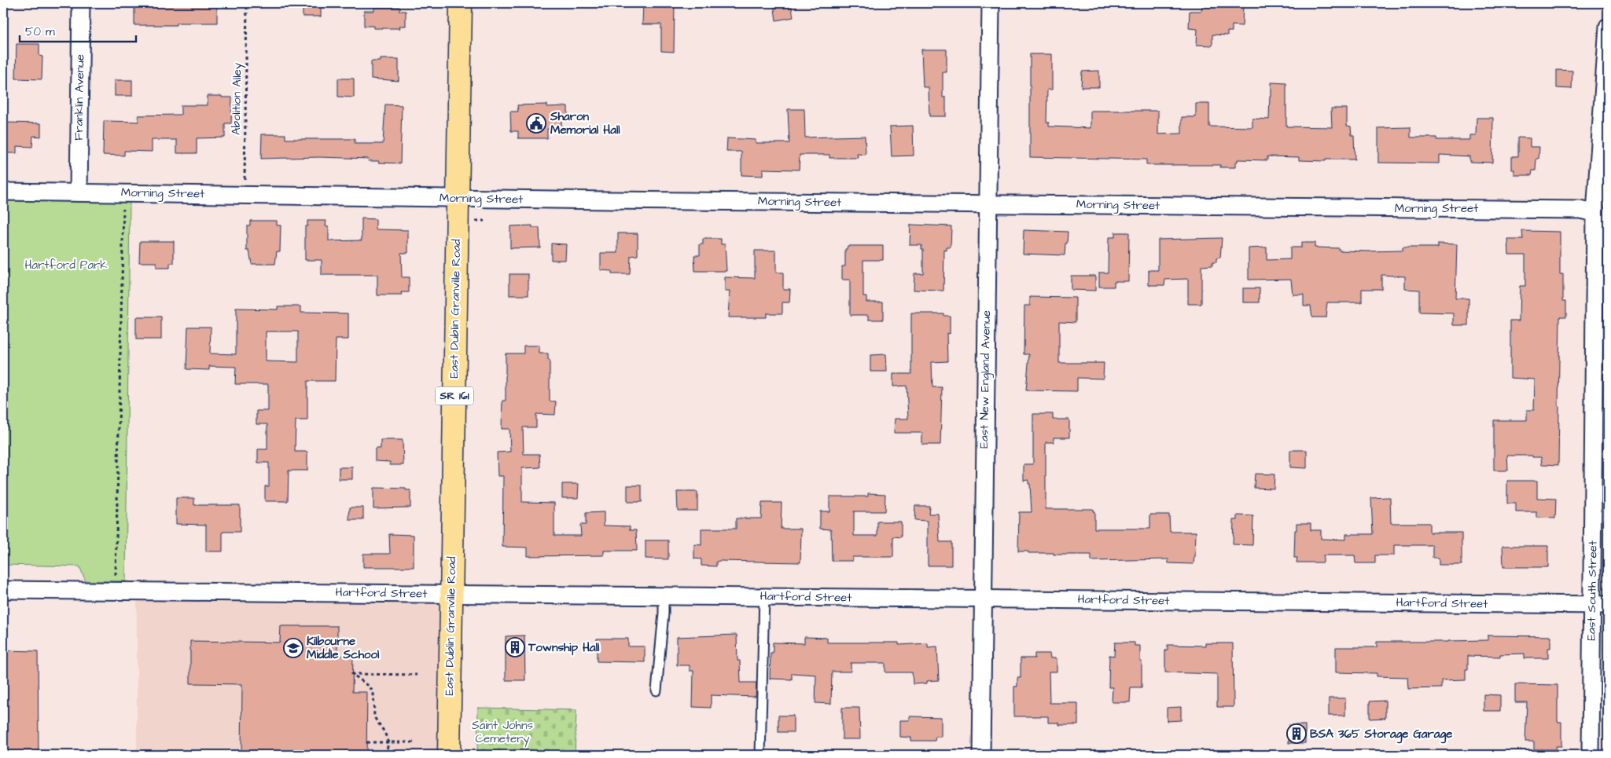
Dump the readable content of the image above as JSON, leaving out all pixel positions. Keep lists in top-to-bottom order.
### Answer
{
  "streets": {
    "main road": ["East Dublin Granville Road", "SR 161"],
    "street": [
      "Franklin Avenue",
      "Morning Street",
      "East New England Avenue",
      "East South Street",
      "Hartford Street"
    ],
    "path": ["Abolition Alley"]
  },
  "crossings": [
    ["Franklin Avenue", "Morning Street"],
    ["Abolition Alley", "Morning Street"],
    ["Morning Street", "East Dublin Granville Road"],
    ["Morning Street", "East New England Avenue"],
    ["Morning Street", "East South Street"],
    ["East Dublin Granville Road", "Hartford Street"],
    ["East New England Avenue", "Hartford Street"],
    ["East South Street", "Hartford Street"]
  ],
  "parks": ["Hartford Park", "Saint Johns Cemetery"],
  "places": {
    "public building": ["Sharon Memorial Hall"],
    "building": ["Township Hall", "BSA 365 Storage Garage"],
    "school or university": ["Kilbourne Middle School"]
  },
  "scale_bar": "50 m"
}
